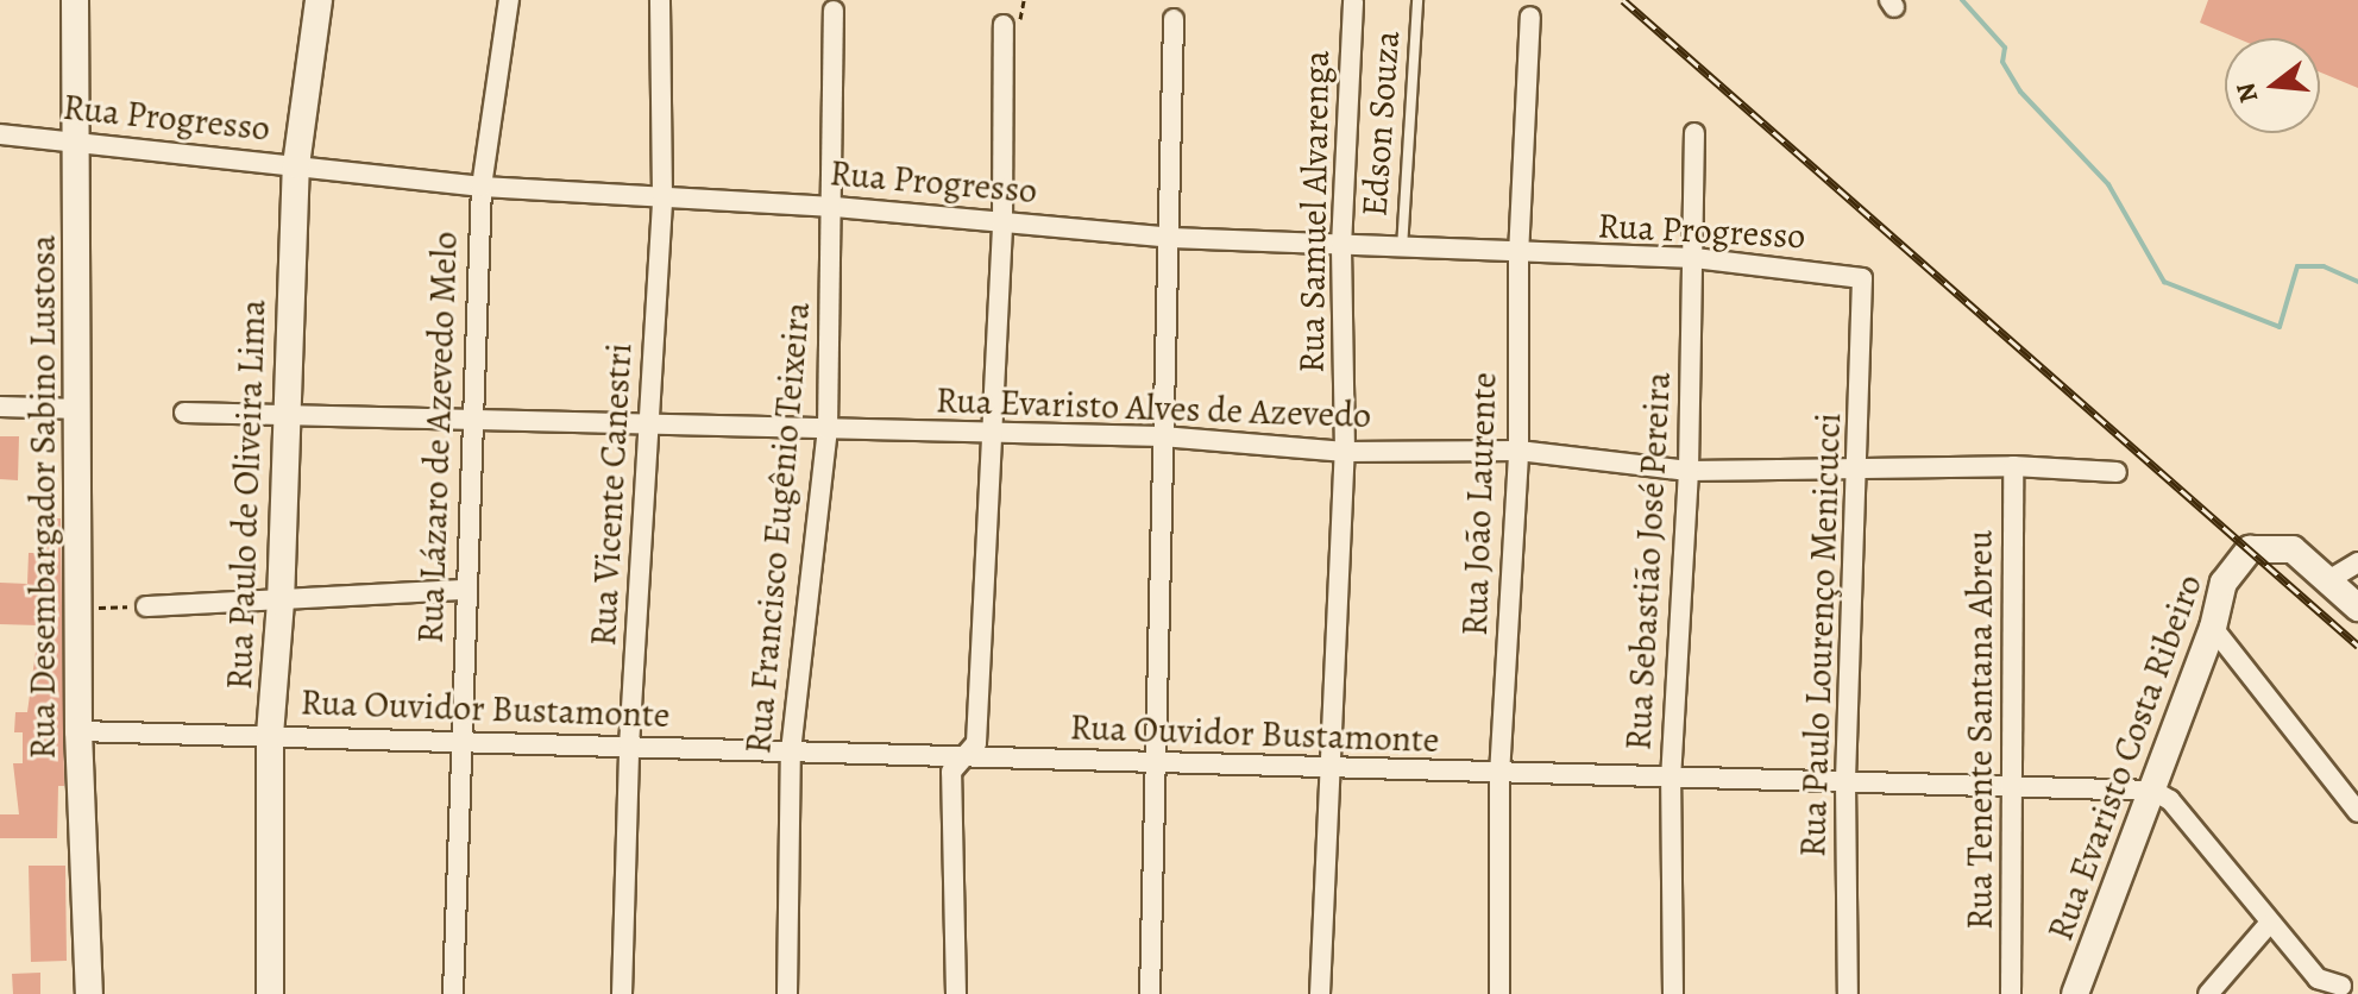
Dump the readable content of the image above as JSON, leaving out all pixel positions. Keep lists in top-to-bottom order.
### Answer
{
  "streets": {
    "street": [
      "Rua Progresso",
      "Rua Samuel Alvarenga",
      "Rua Evaristo Alves de Azevedo",
      "Rua Lázaro de Azevedo Melo",
      "Rua Paulo de Oliveira Lima",
      "Rua Vicente Canestri",
      "Rua Desembargador Sabino Lustosa",
      "Rua João Laurente",
      "Rua Francisco Eugênio Teixeira",
      "Rua Sebastião José Pereira",
      "Rua Paulo Lourenço Menicucci",
      "Rua Ouvidor Bustamonte",
      "Rua Tenente Santana Abreu",
      "Rua Evaristo Costa Ribeiro"
    ],
    "lane": ["Edson Souza"]
  },
  "crossings": [
    ["Rua Progresso", "Edson Souza"],
    ["Rua Progresso", "Rua Samuel Alvarenga"],
    ["Rua Progresso", "Rua Lázaro de Azevedo Melo"],
    ["Rua Progresso", "Rua Paulo de Oliveira Lima"],
    ["Rua Progresso", "Rua Vicente Canestri"],
    ["Rua Progresso", "Rua Desembargador Sabino Lustosa"],
    ["Rua Progresso", "Rua João Laurente"],
    ["Rua Progresso", "Rua Francisco Eugênio Teixeira"],
    ["Rua Progresso", "Rua Sebastião José Pereira"],
    ["Rua Progresso", "Rua Paulo Lourenço Menicucci"],
    ["Rua Samuel Alvarenga", "Rua Evaristo Alves de Azevedo"],
    ["Rua Samuel Alvarenga", "Rua Ouvidor Bustamonte"],
    ["Rua Evaristo Alves de Azevedo", "Rua Lázaro de Azevedo Melo"],
    ["Rua Evaristo Alves de Azevedo", "Rua Paulo de Oliveira Lima"],
    ["Rua Evaristo Alves de Azevedo", "Rua Vicente Canestri"],
    ["Rua Evaristo Alves de Azevedo", "Rua João Laurente"],
    ["Rua Evaristo Alves de Azevedo", "Rua Francisco Eugênio Teixeira"],
    ["Rua Evaristo Alves de Azevedo", "Rua Sebastião José Pereira"],
    ["Rua Evaristo Alves de Azevedo", "Rua Paulo Lourenço Menicucci"],
    ["Rua Evaristo Alves de Azevedo", "Rua Tenente Santana Abreu"],
    ["Rua Lázaro de Azevedo Melo", "Rua Ouvidor Bustamonte"],
    ["Rua Paulo de Oliveira Lima", "Rua Ouvidor Bustamonte"],
    ["Rua Vicente Canestri", "Rua Ouvidor Bustamonte"],
    ["Rua Desembargador Sabino Lustosa", "Rua Ouvidor Bustamonte"],
    ["Rua João Laurente", "Rua Ouvidor Bustamonte"],
    ["Rua Francisco Eugênio Teixeira", "Rua Ouvidor Bustamonte"],
    ["Rua Sebastião José Pereira", "Rua Ouvidor Bustamonte"],
    ["Rua Paulo Lourenço Menicucci", "Rua Ouvidor Bustamonte"],
    ["Rua Ouvidor Bustamonte", "Rua Tenente Santana Abreu"],
    ["Rua Ouvidor Bustamonte", "Rua Evaristo Costa Ribeiro"]
  ],
  "north": "left"
}
